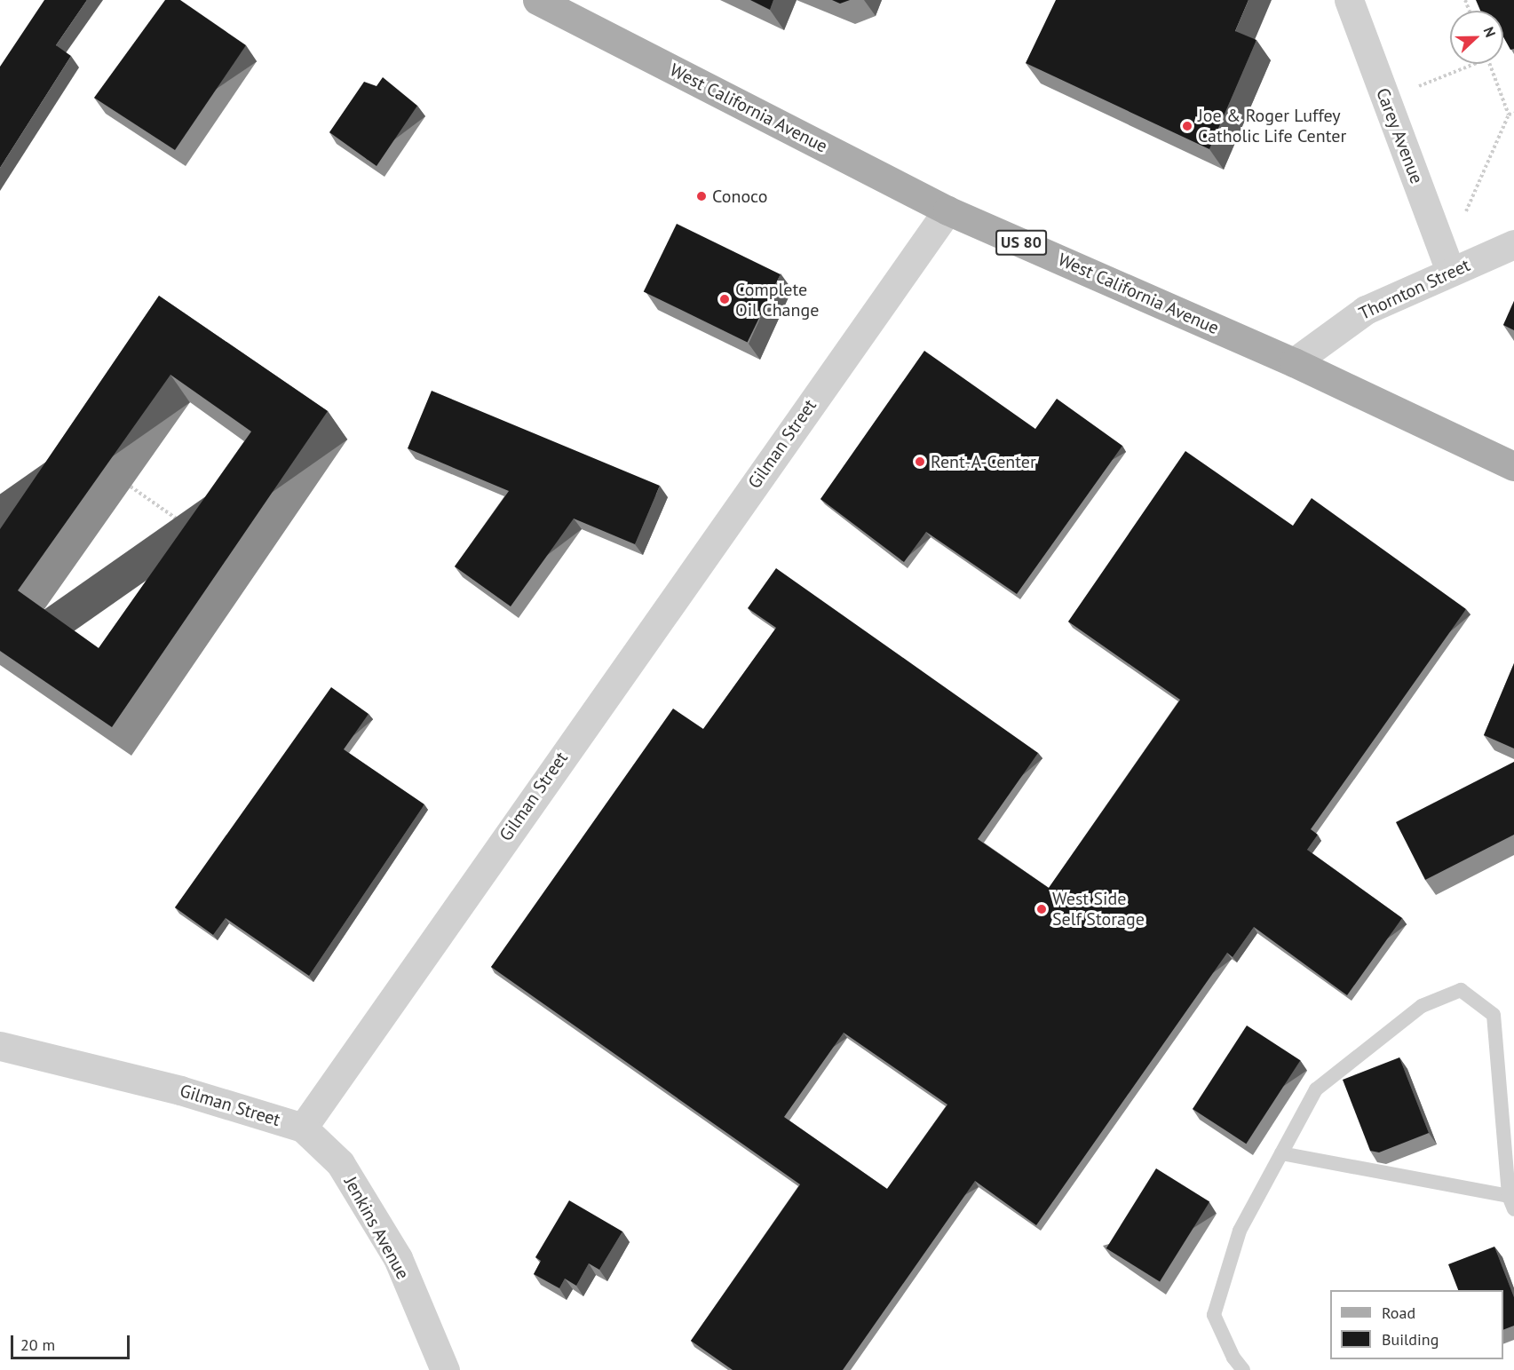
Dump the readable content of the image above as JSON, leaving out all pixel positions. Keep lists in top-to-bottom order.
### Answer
{
  "streets": {
    "main road": ["West California Avenue", "US 80"],
    "street": [
      "Carey Avenue",
      "Thornton Street",
      "Gilman Street",
      "Jenkins Avenue"
    ]
  },
  "crossings": [
    ["West California Avenue", "Thornton Street"],
    ["West California Avenue", "Gilman Street"],
    ["Carey Avenue", "Thornton Street"],
    ["Gilman Street", "Jenkins Avenue"]
  ],
  "places": [
    "Joe & Roger Luffey Catholic Life Center",
    "Conoco",
    "Complete Oil Change",
    "Rent-A-Center",
    "West Side Self Storage"
  ],
  "legend": ["Road", "Building"],
  "scale_bar": "20 m",
  "north": "right"
}
